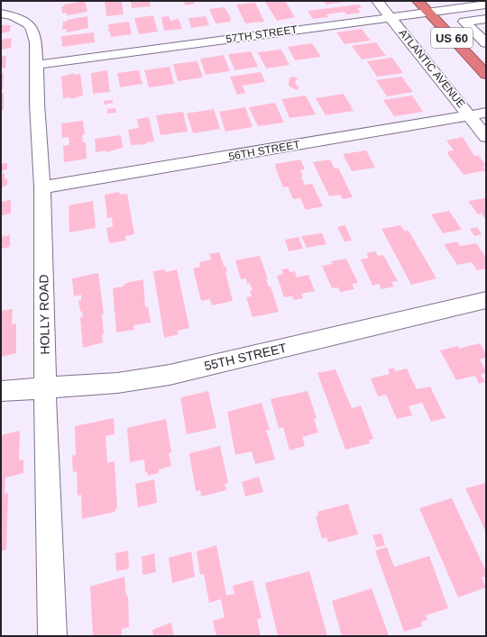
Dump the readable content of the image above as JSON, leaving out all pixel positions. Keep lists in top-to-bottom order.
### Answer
{
  "streets": {
    "highway": ["US 60"],
    "street": [
      "57TH STREET",
      "ATLANTIC AVENUE",
      "56TH STREET",
      "HOLLY ROAD",
      "55TH STREET"
    ]
  },
  "crossings": [
    ["57TH STREET", "US 60"],
    ["57TH STREET", "ATLANTIC AVENUE"],
    ["57TH STREET", "HOLLY ROAD"],
    ["ATLANTIC AVENUE", "56TH STREET"],
    ["56TH STREET", "HOLLY ROAD"],
    ["HOLLY ROAD", "55TH STREET"]
  ]
}
